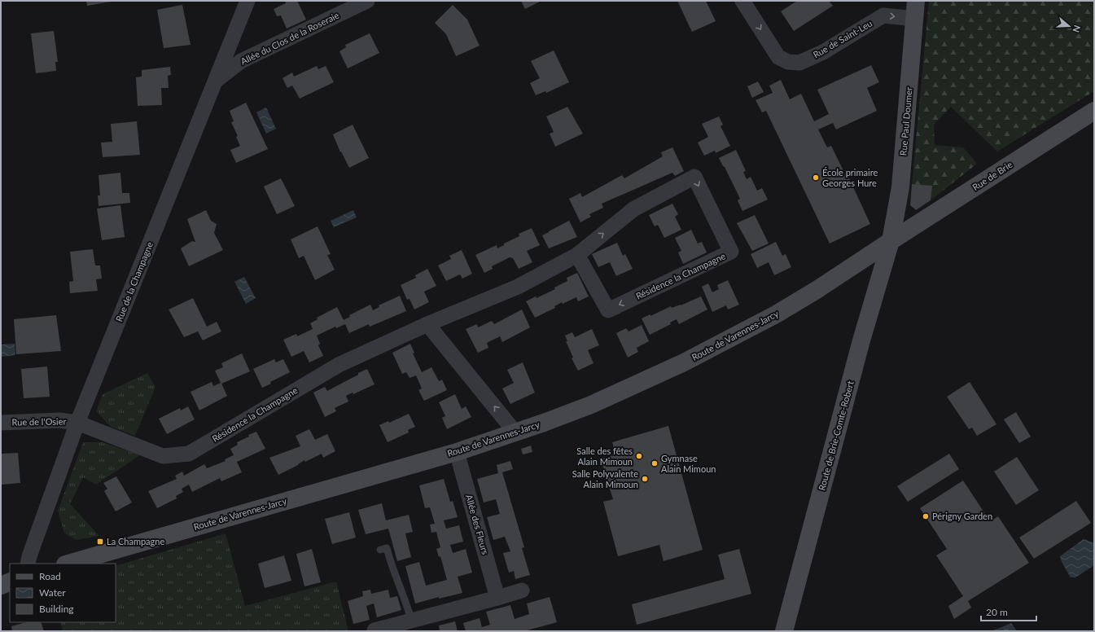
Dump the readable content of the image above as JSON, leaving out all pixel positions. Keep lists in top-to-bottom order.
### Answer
{
  "streets": {
    "street": [
      "Allée du Clos de la Roseraie",
      "Rue de Saint-Leu",
      "Rue Paul Doumer",
      "Rue de Brie",
      "Résidence la Champagne",
      "Rue de la Champagne",
      "Route de Varennes-Jarcy",
      "Rue de l'Osier",
      "Route de Brie-Comte-Robert",
      "Allée des Fleurs"
    ]
  },
  "crossings": [
    ["Allée du Clos de la Roseraie", "Rue de la Champagne"],
    ["Rue de Saint-Leu", "Rue Paul Doumer"],
    ["Rue Paul Doumer", "Rue de Brie"],
    ["Rue Paul Doumer", "Route de Varennes-Jarcy"],
    ["Rue Paul Doumer", "Route de Brie-Comte-Robert"],
    ["Rue de Brie", "Route de Varennes-Jarcy"],
    ["Rue de Brie", "Route de Brie-Comte-Robert"],
    ["Résidence la Champagne", "Rue de la Champagne"],
    ["Résidence la Champagne", "Rue de l'Osier"],
    ["Rue de la Champagne", "Rue de l'Osier"],
    ["Route de Varennes-Jarcy", "Route de Brie-Comte-Robert"],
    ["Route de Varennes-Jarcy", "Allée des Fleurs"]
  ],
  "places": {
    "other": [
      "École primaire Georges Hure",
      "Salle des fêtes Alain Mimoun",
      "Gymnase Alain Mimoun",
      "Salle Polyvalente Alain Mimoun",
      "Périgny Garden"
    ],
    "transit": ["La Champagne"]
  },
  "legend": ["Road", "Water", "Building"],
  "scale_bar": "20 m",
  "north": "right"
}
